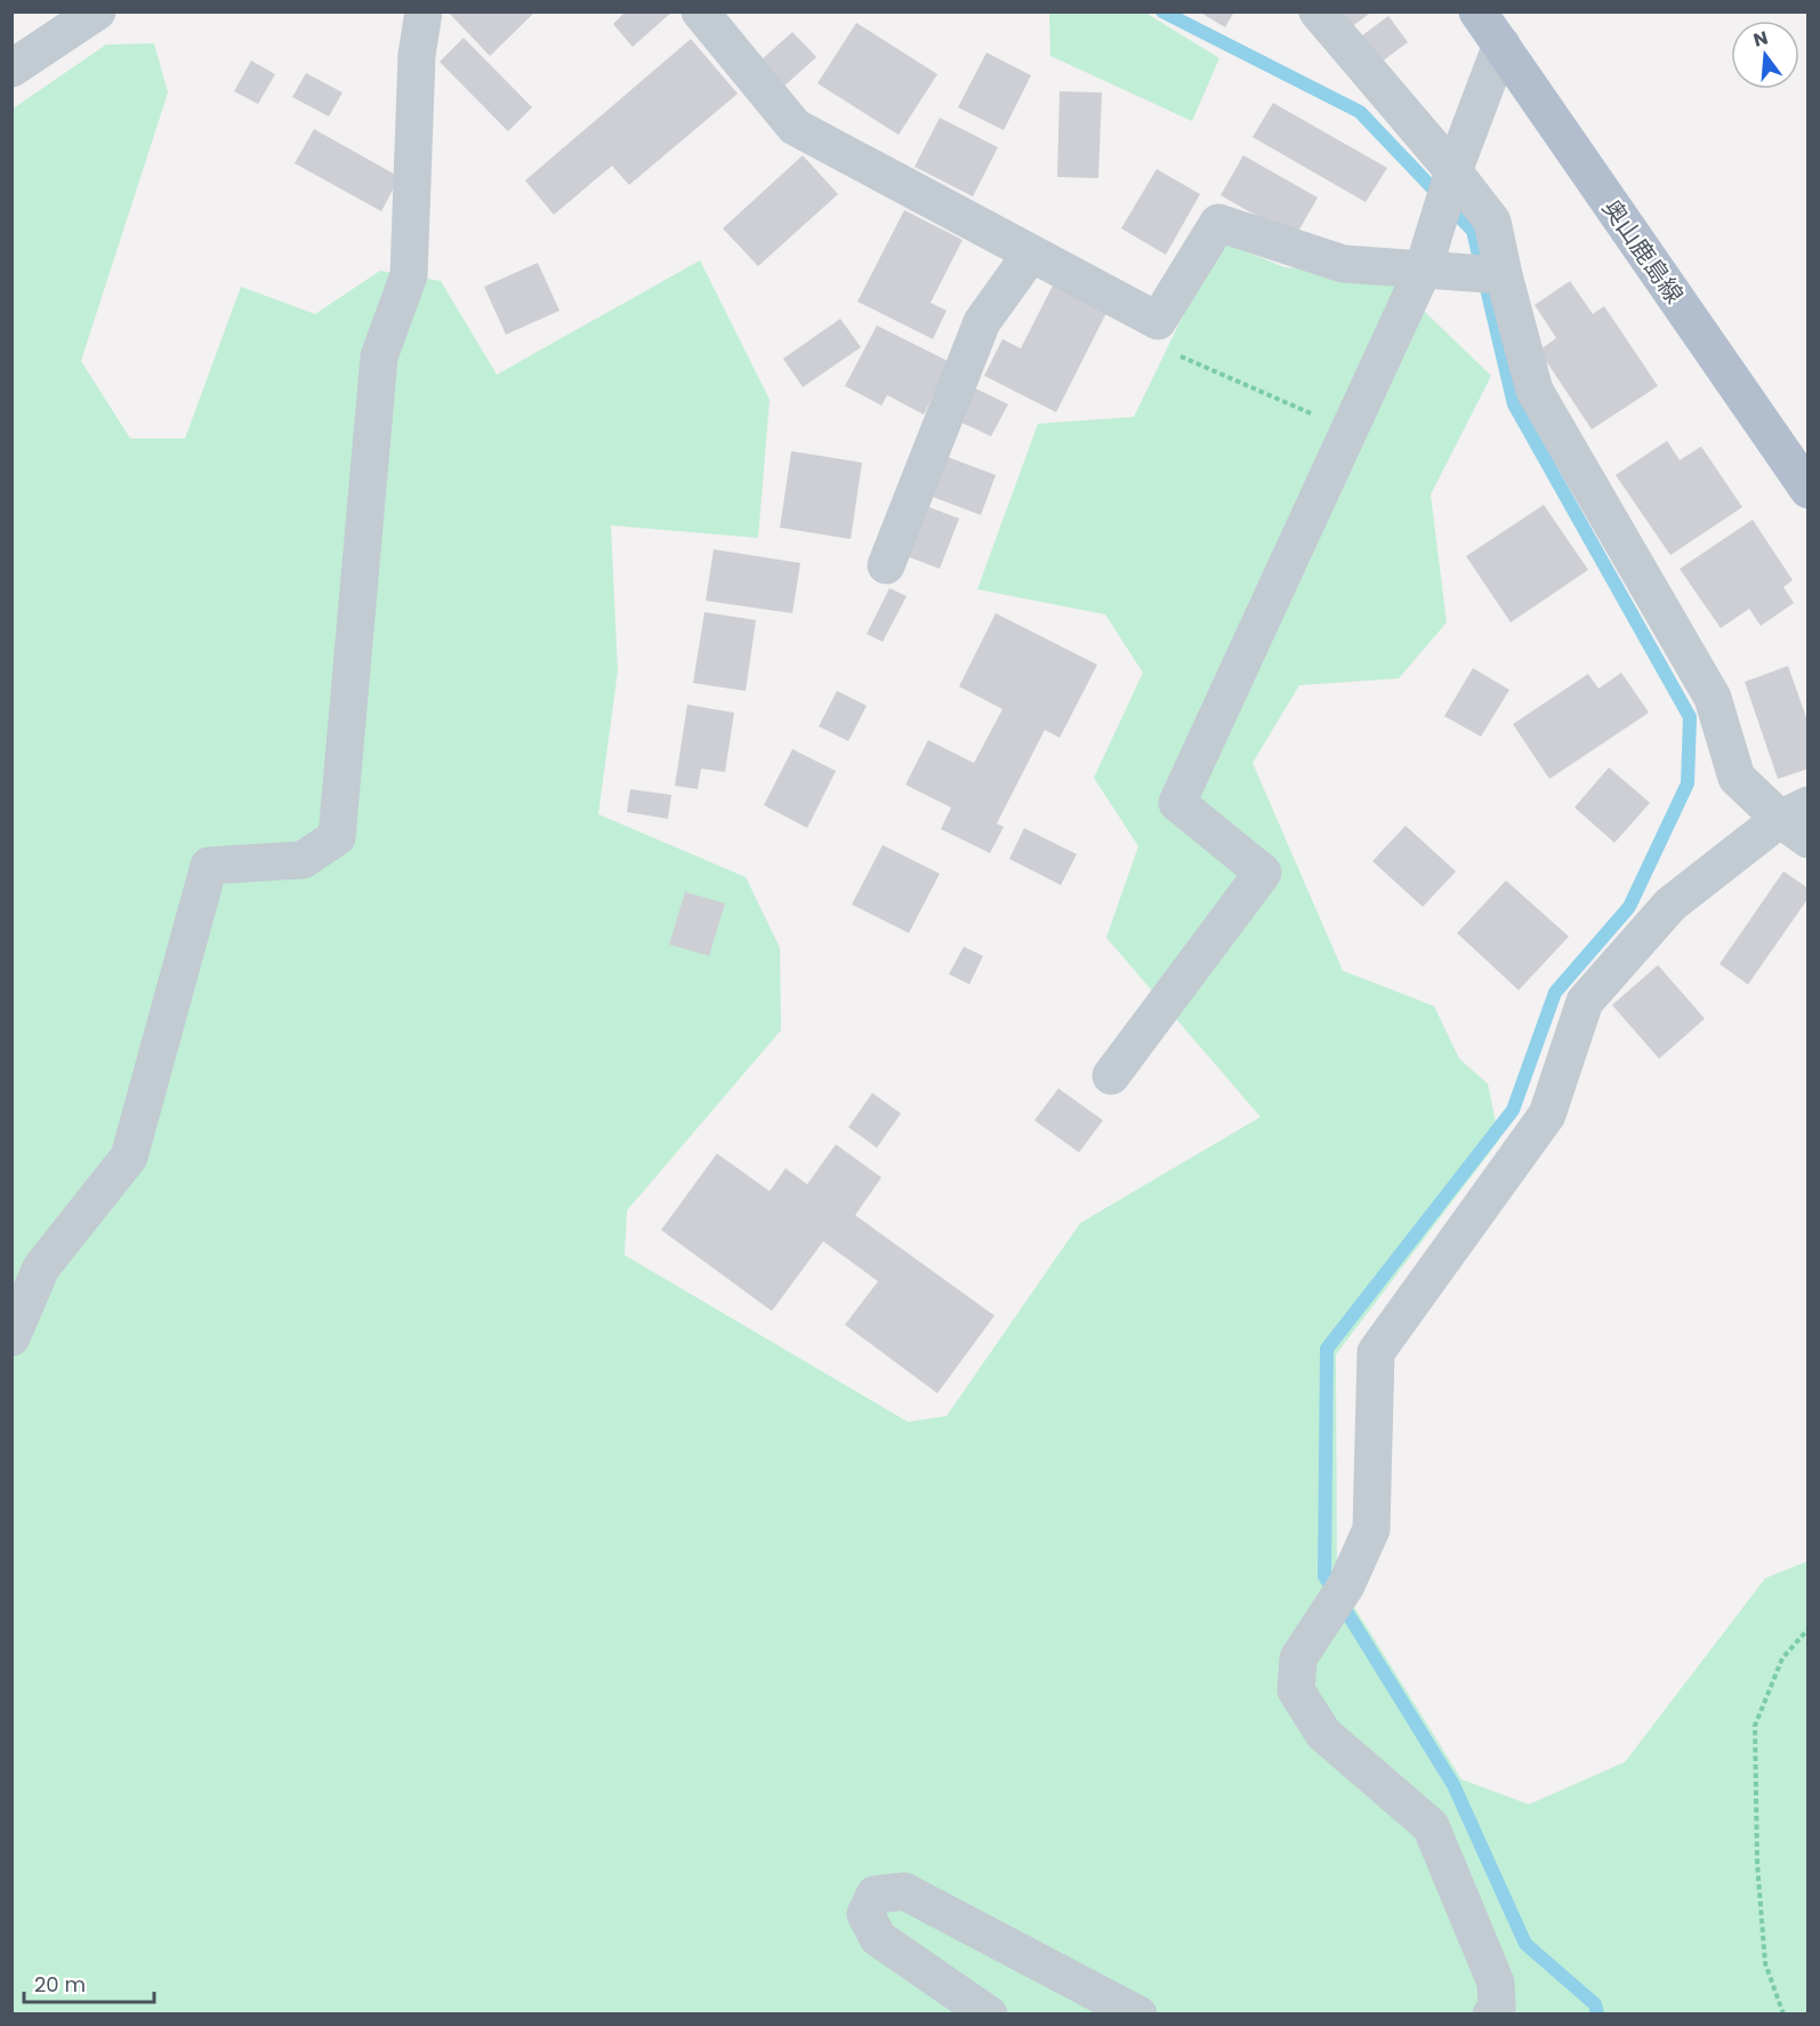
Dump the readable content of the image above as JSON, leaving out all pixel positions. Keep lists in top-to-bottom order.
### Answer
{
  "streets": {
    "main road": ["奥山鹿島線"]
  },
  "scale_bar": "20 m",
  "north": "top"
}
